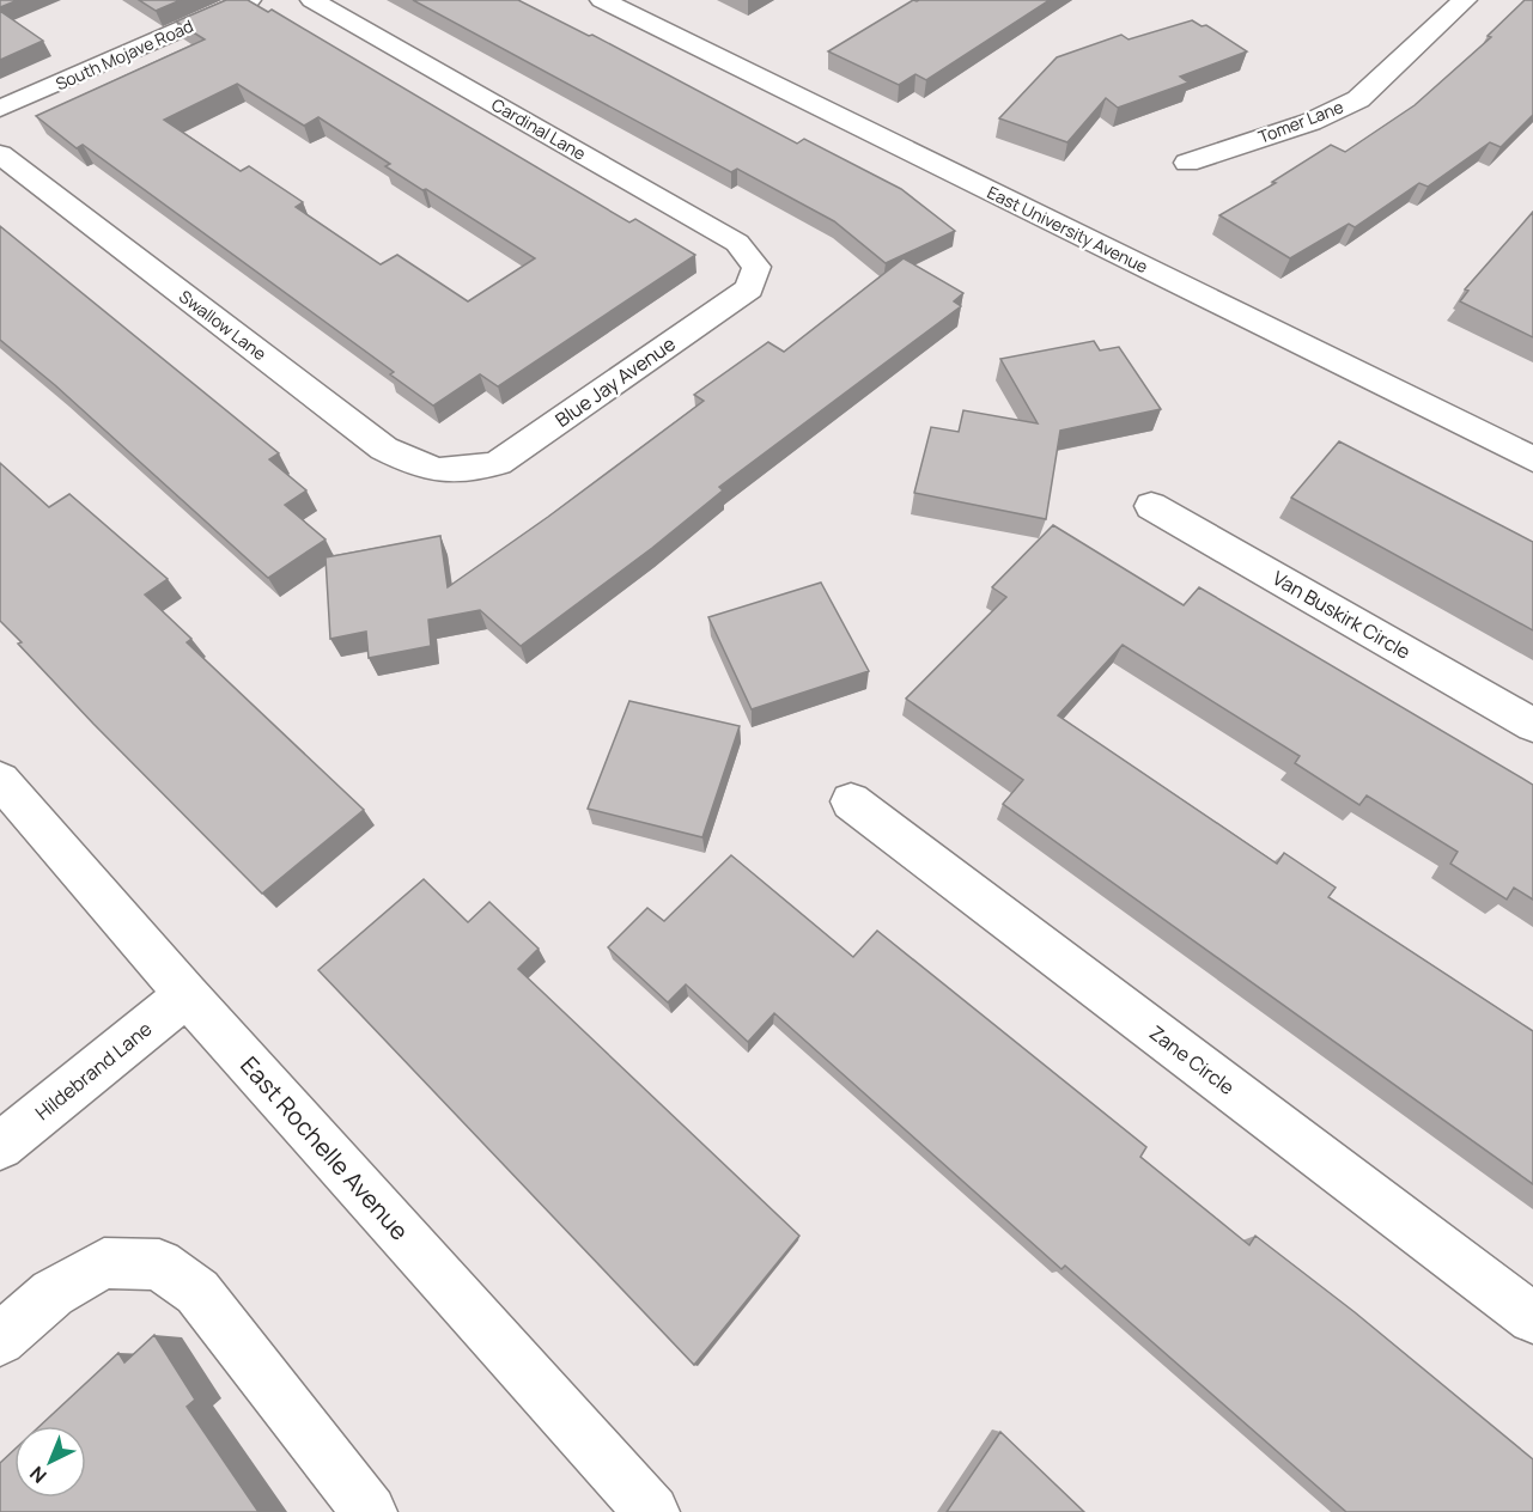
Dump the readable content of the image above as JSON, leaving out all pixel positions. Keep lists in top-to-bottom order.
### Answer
{
  "streets": {
    "street": [
      "South Mojave Road",
      "Tomer Lane",
      "Cardinal Lane",
      "East University Avenue",
      "Swallow Lane",
      "Blue Jay Avenue",
      "Van Buskirk Circle",
      "Zane Circle",
      "Hildebrand Lane",
      "East Rochelle Avenue"
    ]
  },
  "crossings": [
    ["Cardinal Lane", "Blue Jay Avenue"],
    ["Swallow Lane", "Blue Jay Avenue"],
    ["Hildebrand Lane", "East Rochelle Avenue"]
  ],
  "north": "bottom left"
}
